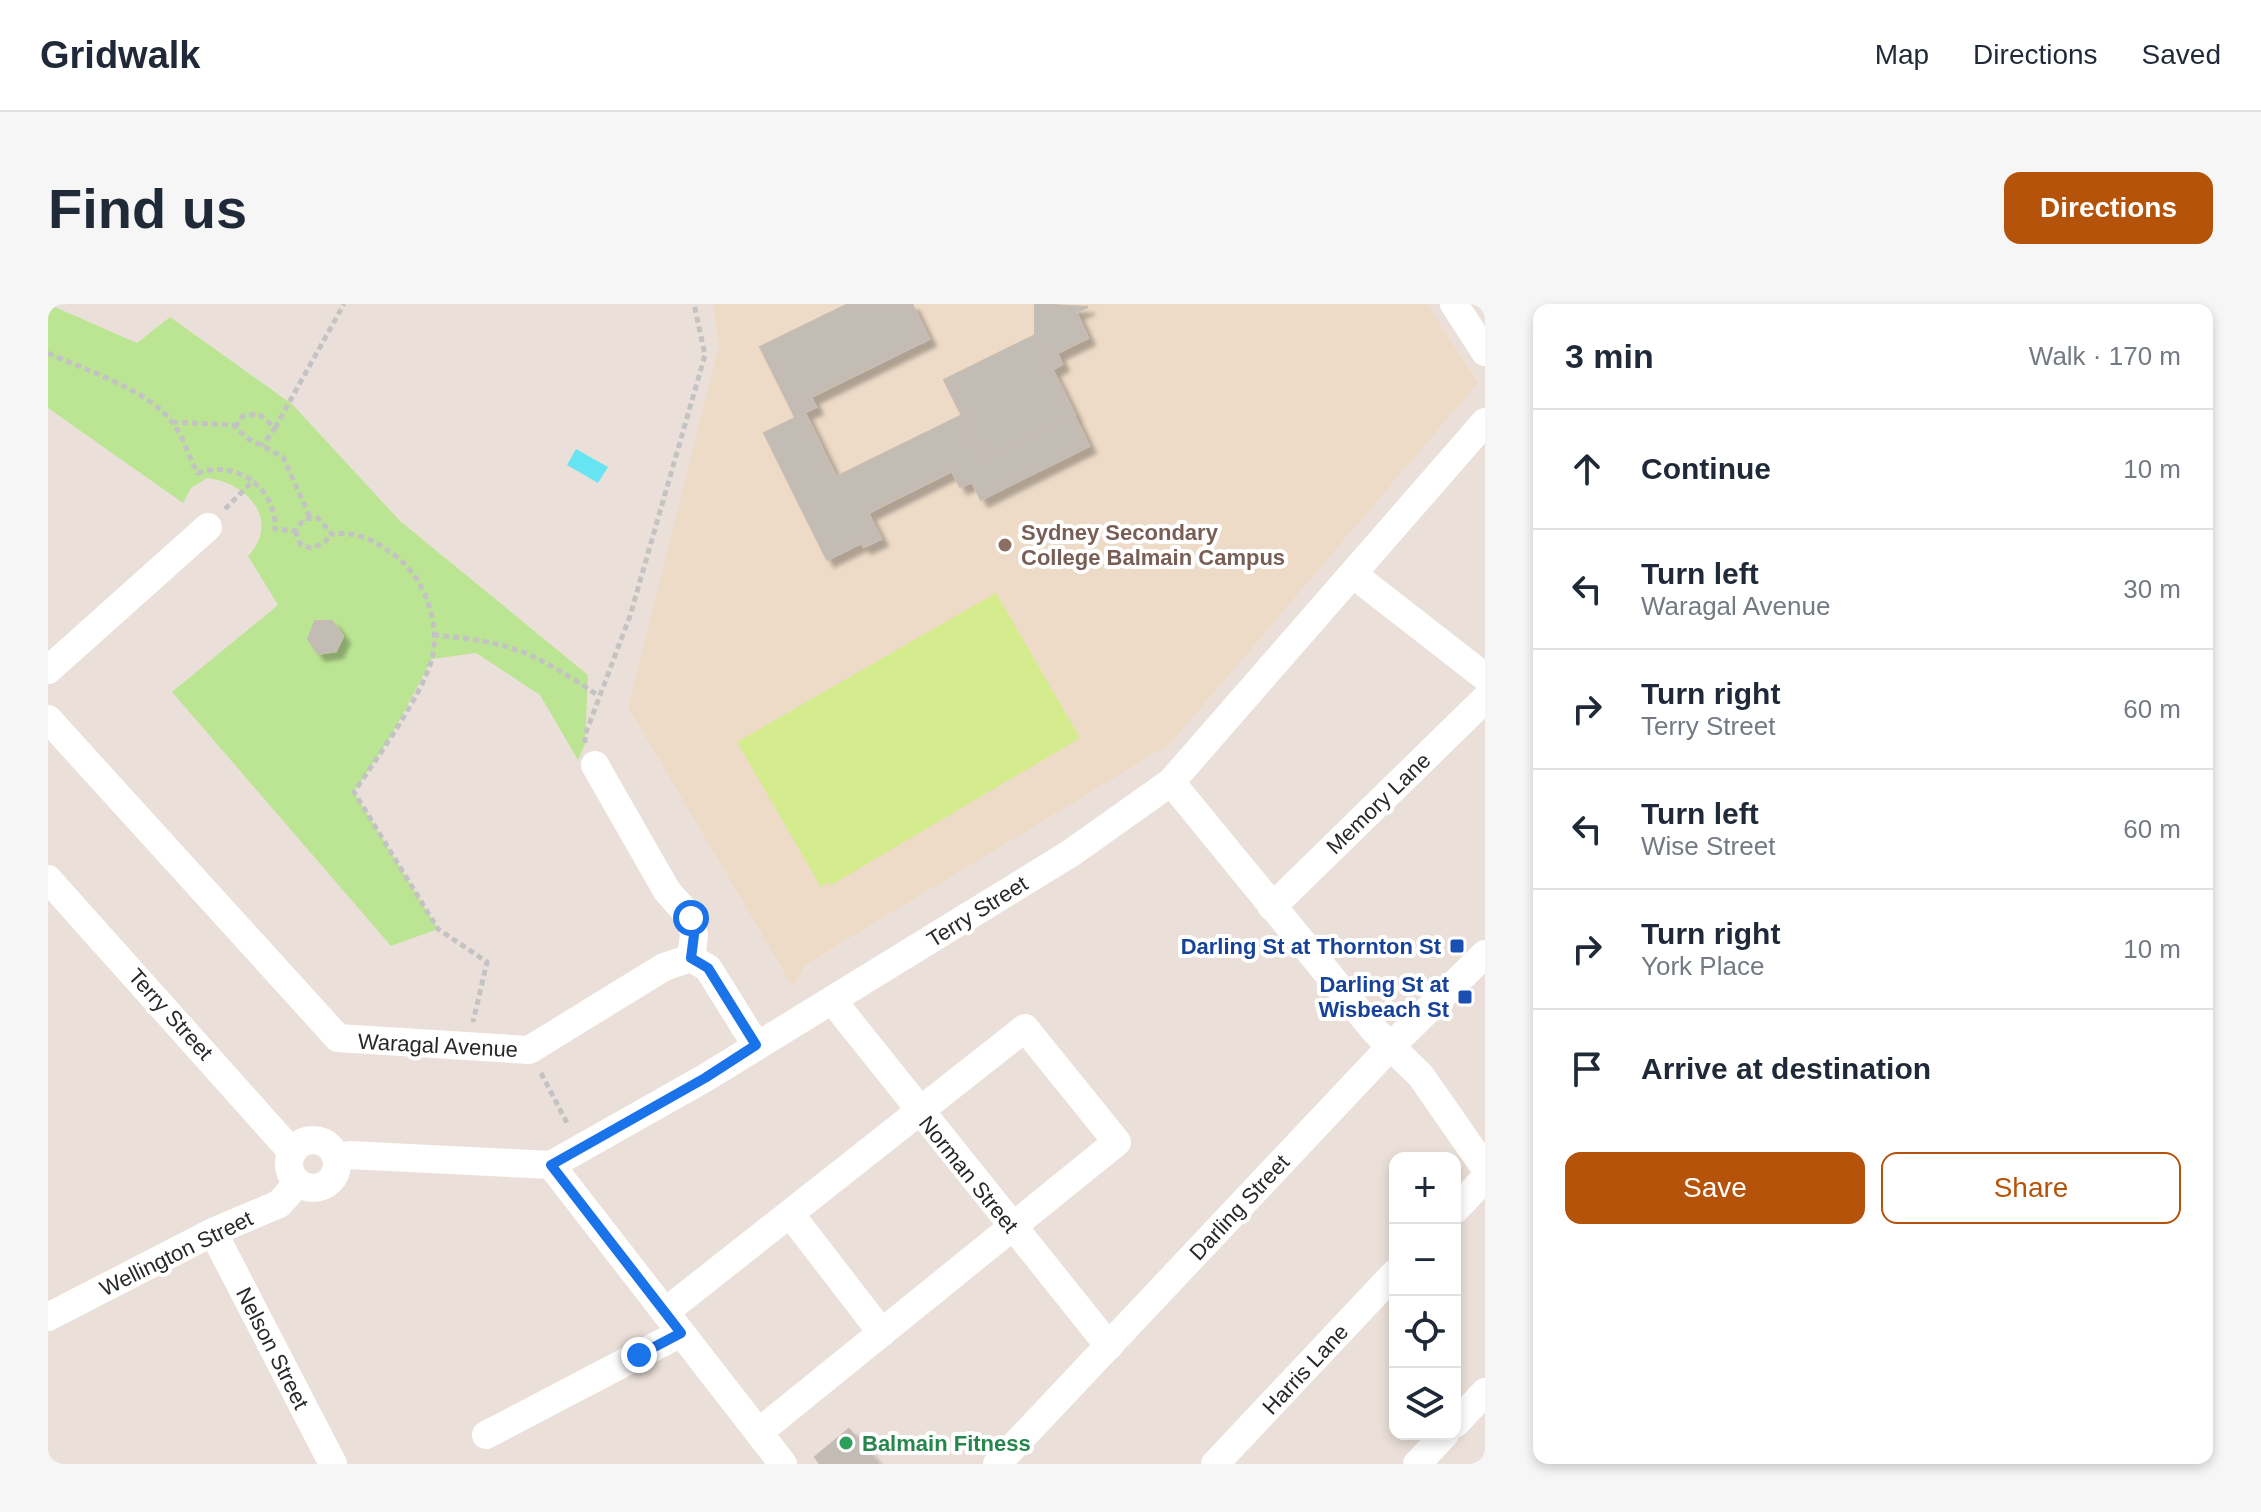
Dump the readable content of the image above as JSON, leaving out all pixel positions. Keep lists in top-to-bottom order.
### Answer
{
  "streets": {
    "street": [
      "Memory Lane",
      "Terry Street",
      "Waragal Avenue",
      "Norman Street",
      "Darling Street",
      "Wellington Street",
      "Nelson Street",
      "Harris Lane"
    ]
  },
  "crossings": [
    ["Terry Street", "Norman Street"],
    ["Terry Street", "Wellington Street"],
    ["Norman Street", "Darling Street"],
    ["Wellington Street", "Nelson Street"]
  ],
  "places": {
    "other": ["Sydney Secondary College Balmain Campus", "Balmain Fitness"],
    "transit": ["Darling St at Thornton St", "Darling St at Wisbeach St"]
  },
  "page": {
    "header": "Gridwalk",
    "nav": ["Map", "Directions", "Saved"],
    "buttons": [
      "Directions",
      ["Save", "Share"]
    ],
    "title": "Find us",
    "heading": ["3 min", "Walk · 170 m"],
    "list": [
      ["Continue", "10 m"],
      ["Turn left", "Waragal Avenue", "30 m"],
      ["Turn right", "Terry Street", "60 m"],
      ["Turn left", "Wise Street", "60 m"],
      ["Turn right", "York Place", "10 m"],
      "Arrive at destination"
    ],
    "map_buttons": ["+", "−"]
  }
}
